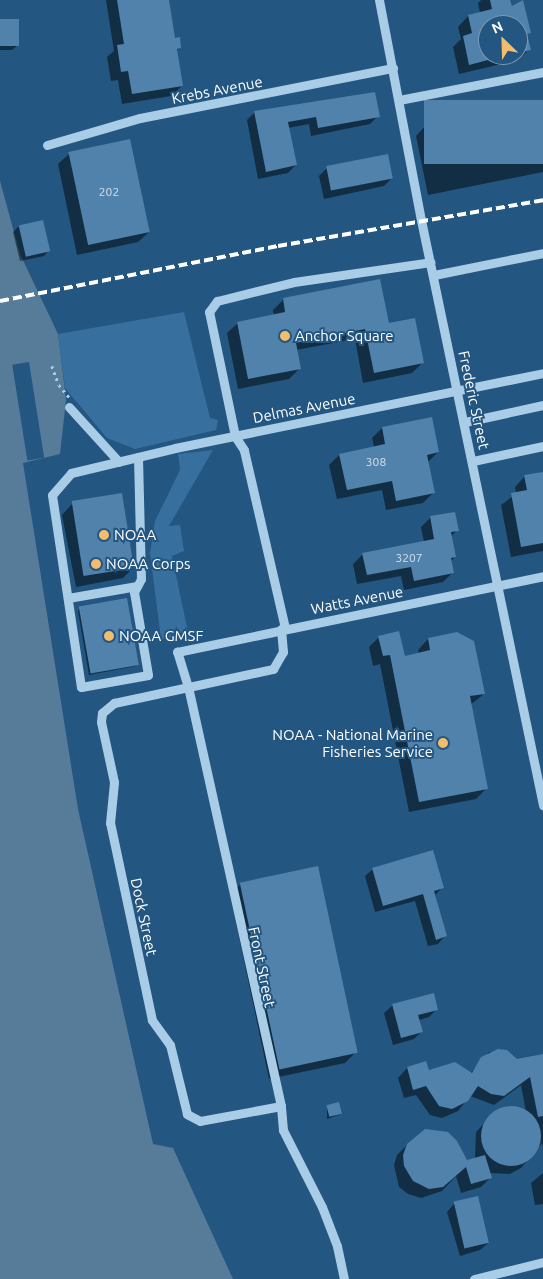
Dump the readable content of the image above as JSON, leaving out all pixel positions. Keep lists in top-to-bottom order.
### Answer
{
  "streets": {
    "street": [
      "Krebs Avenue",
      "Frederic Street",
      "Delmas Avenue",
      "Watts Avenue",
      "Dock Street",
      "Front Street"
    ]
  },
  "crossings": [
    ["Krebs Avenue", "Frederic Street"],
    ["Frederic Street", "Delmas Avenue"],
    ["Frederic Street", "Watts Avenue"],
    ["Watts Avenue", "Front Street"],
    ["Dock Street", "Front Street"]
  ],
  "places": [
    "Anchor Square",
    "NOAA",
    "NOAA Corps",
    "NOAA GMSF",
    "NOAA - National Marine Fisheries Service"
  ],
  "house_numbers": ["202", "308", "3207"],
  "north": "top left"
}
